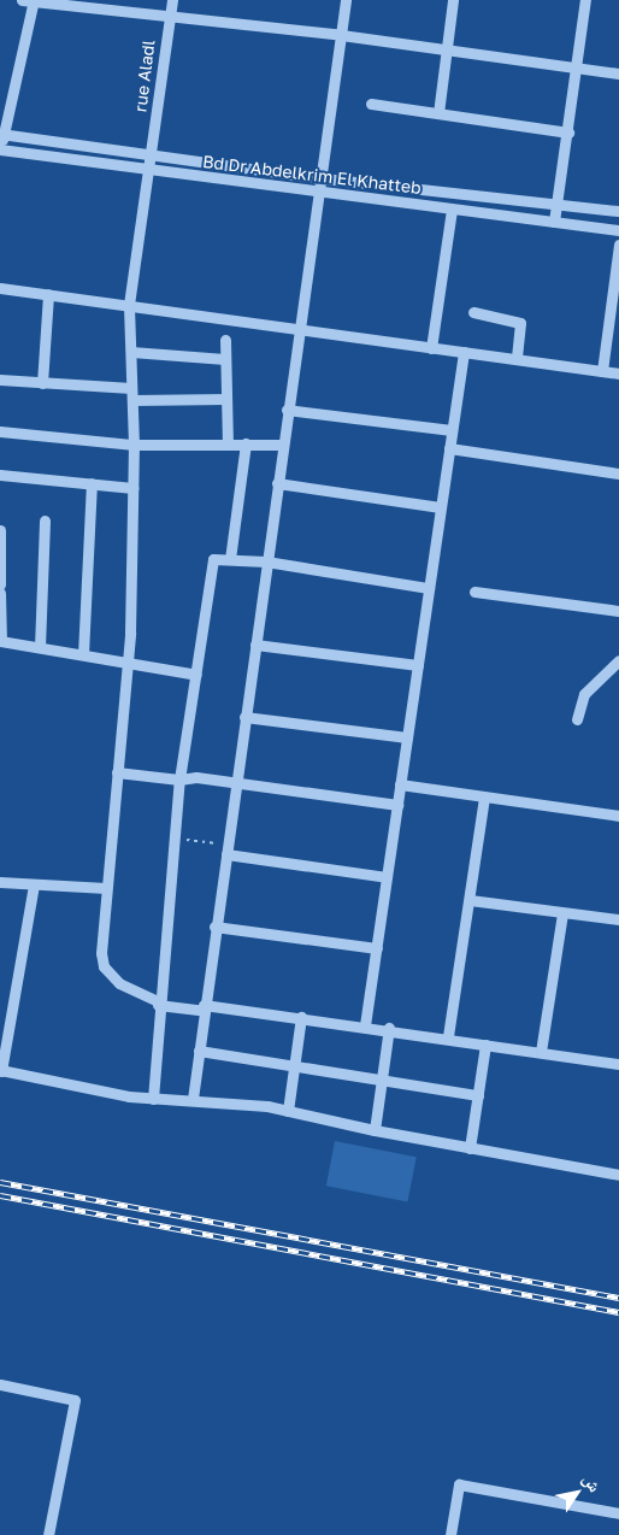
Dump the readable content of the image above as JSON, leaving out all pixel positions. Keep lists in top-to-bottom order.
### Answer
{
  "streets": {
    "street": ["rue Aladl", "Bd Dr Abdelkrim El Khatteb"]
  },
  "crossings": [
    ["rue Aladl", "Bd Dr Abdelkrim El Khatteb"]
  ],
  "north": "top right"
}
